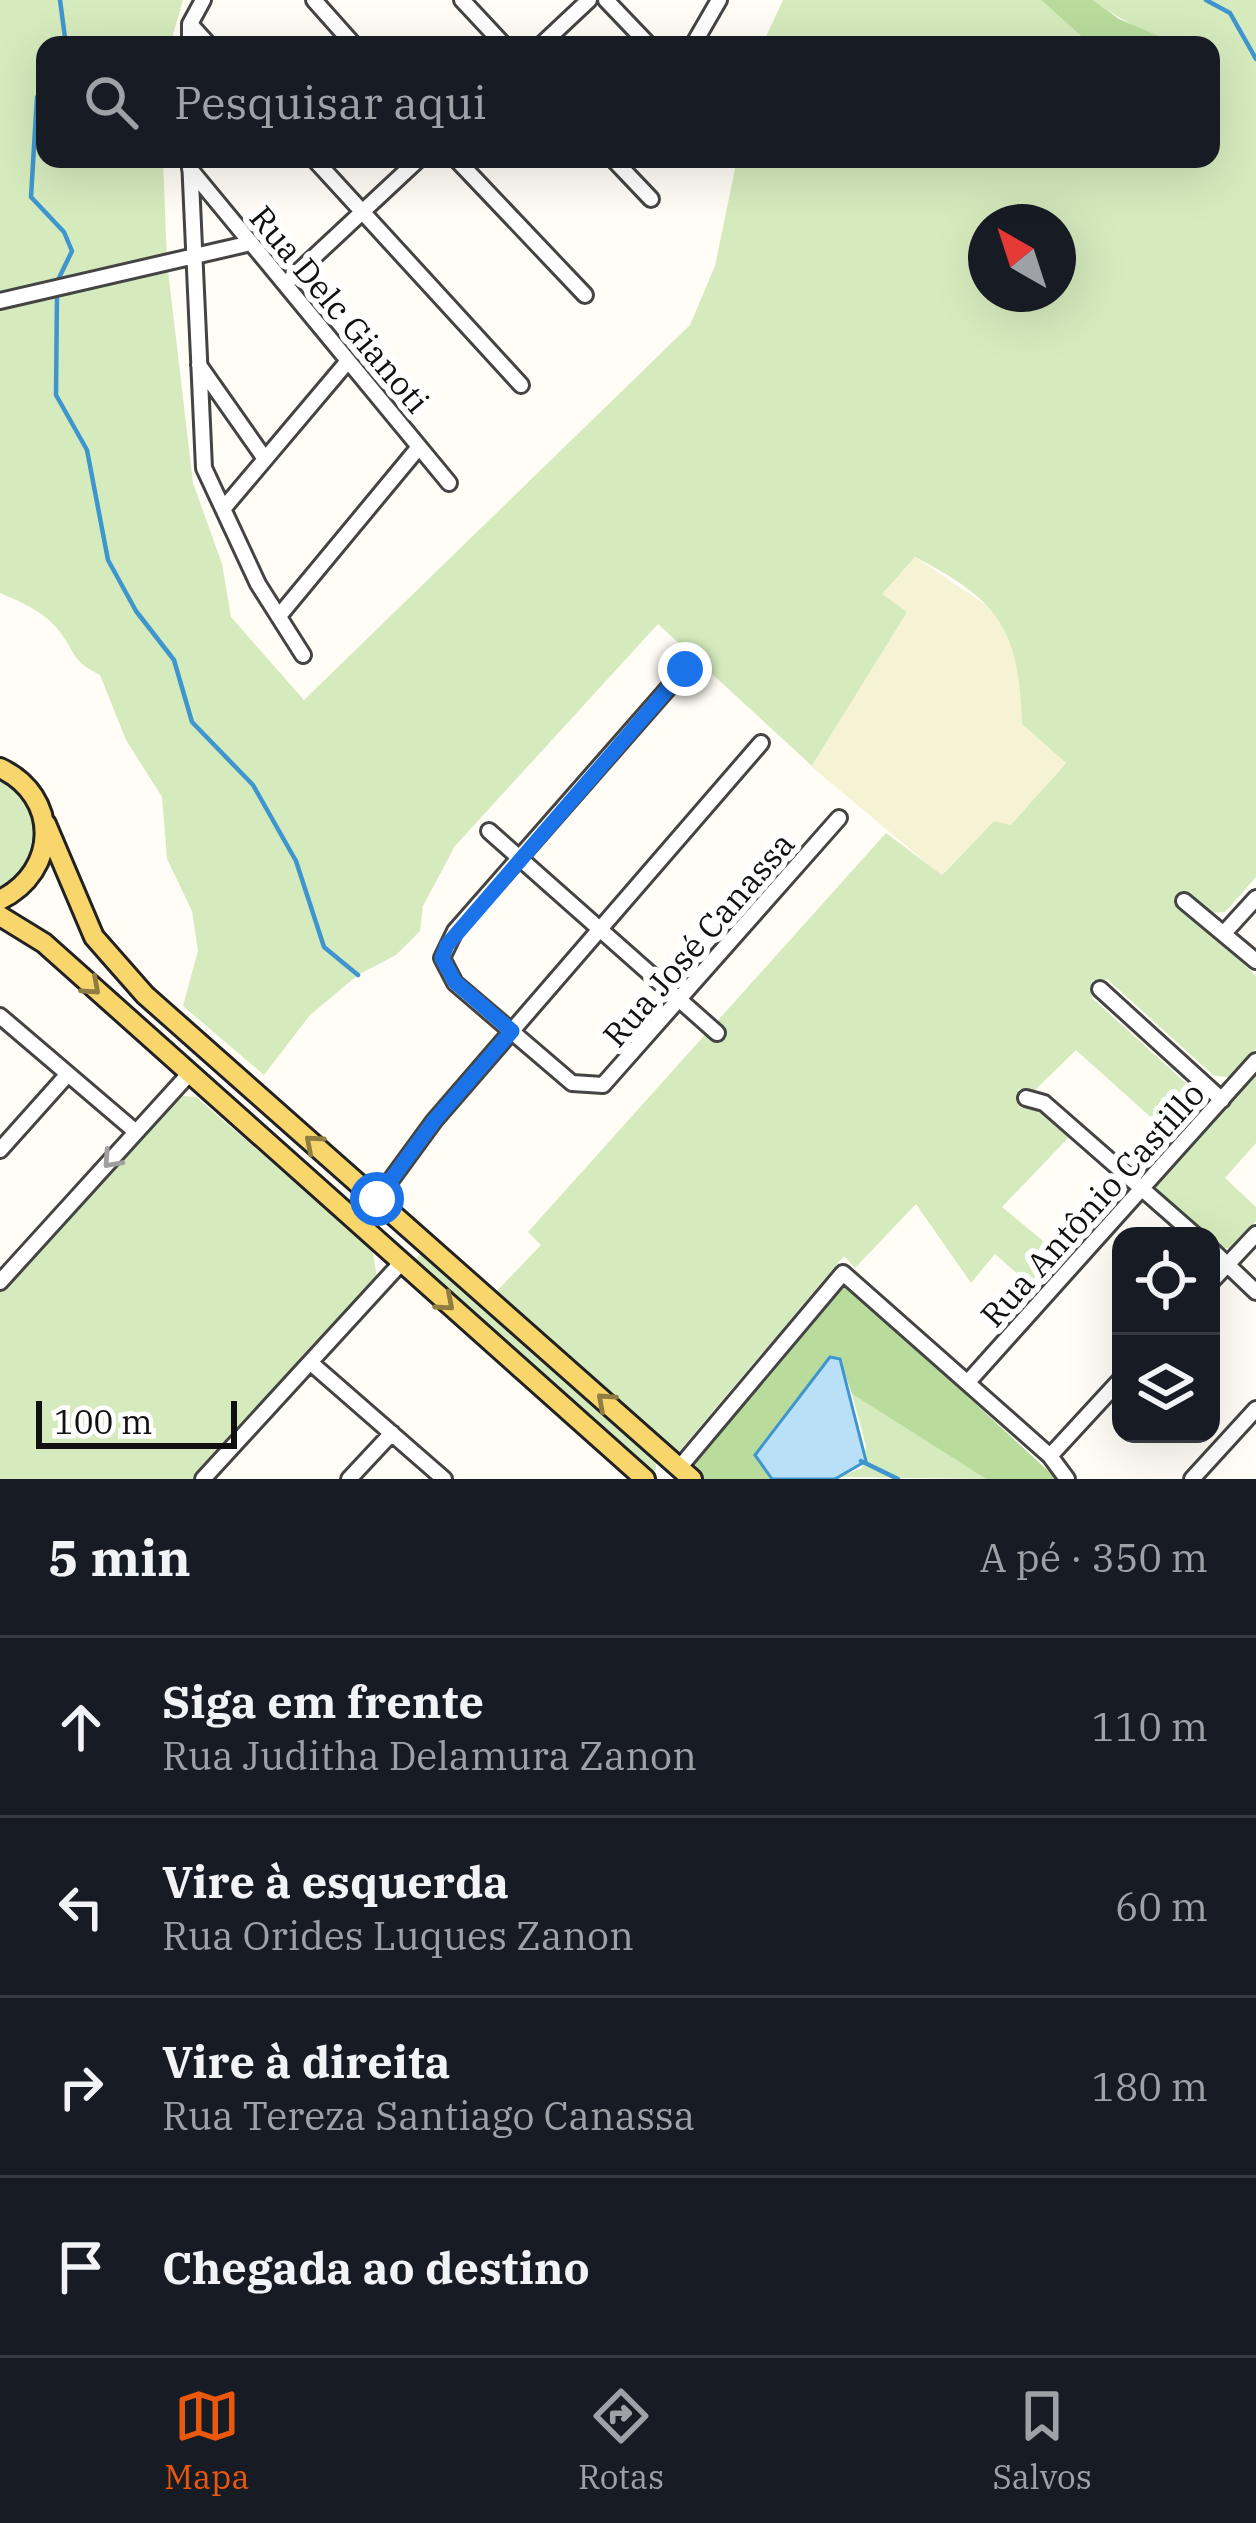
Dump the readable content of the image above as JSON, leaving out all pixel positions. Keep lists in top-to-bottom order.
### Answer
{
  "streets": {
    "street": ["Rua Delc Gianoti", "Rua José Canassa", "Rua Antônio Castillo"]
  },
  "scale_bar": "100 m",
  "north": "top left",
  "page": {
    "search": "Pesquisar aqui",
    "scale": "100 m",
    "heading": ["5 min", "A pé · 350 m"],
    "list": [
      ["Siga em frente", "Rua Juditha Delamura Zanon", "110 m"],
      ["Vire à esquerda", "Rua Orides Luques Zanon", "60 m"],
      ["Vire à direita", "Rua Tereza Santiago Canassa", "180 m"],
      "Chegada ao destino"
    ],
    "nav": ["Mapa", "Rotas", "Salvos"]
  }
}
